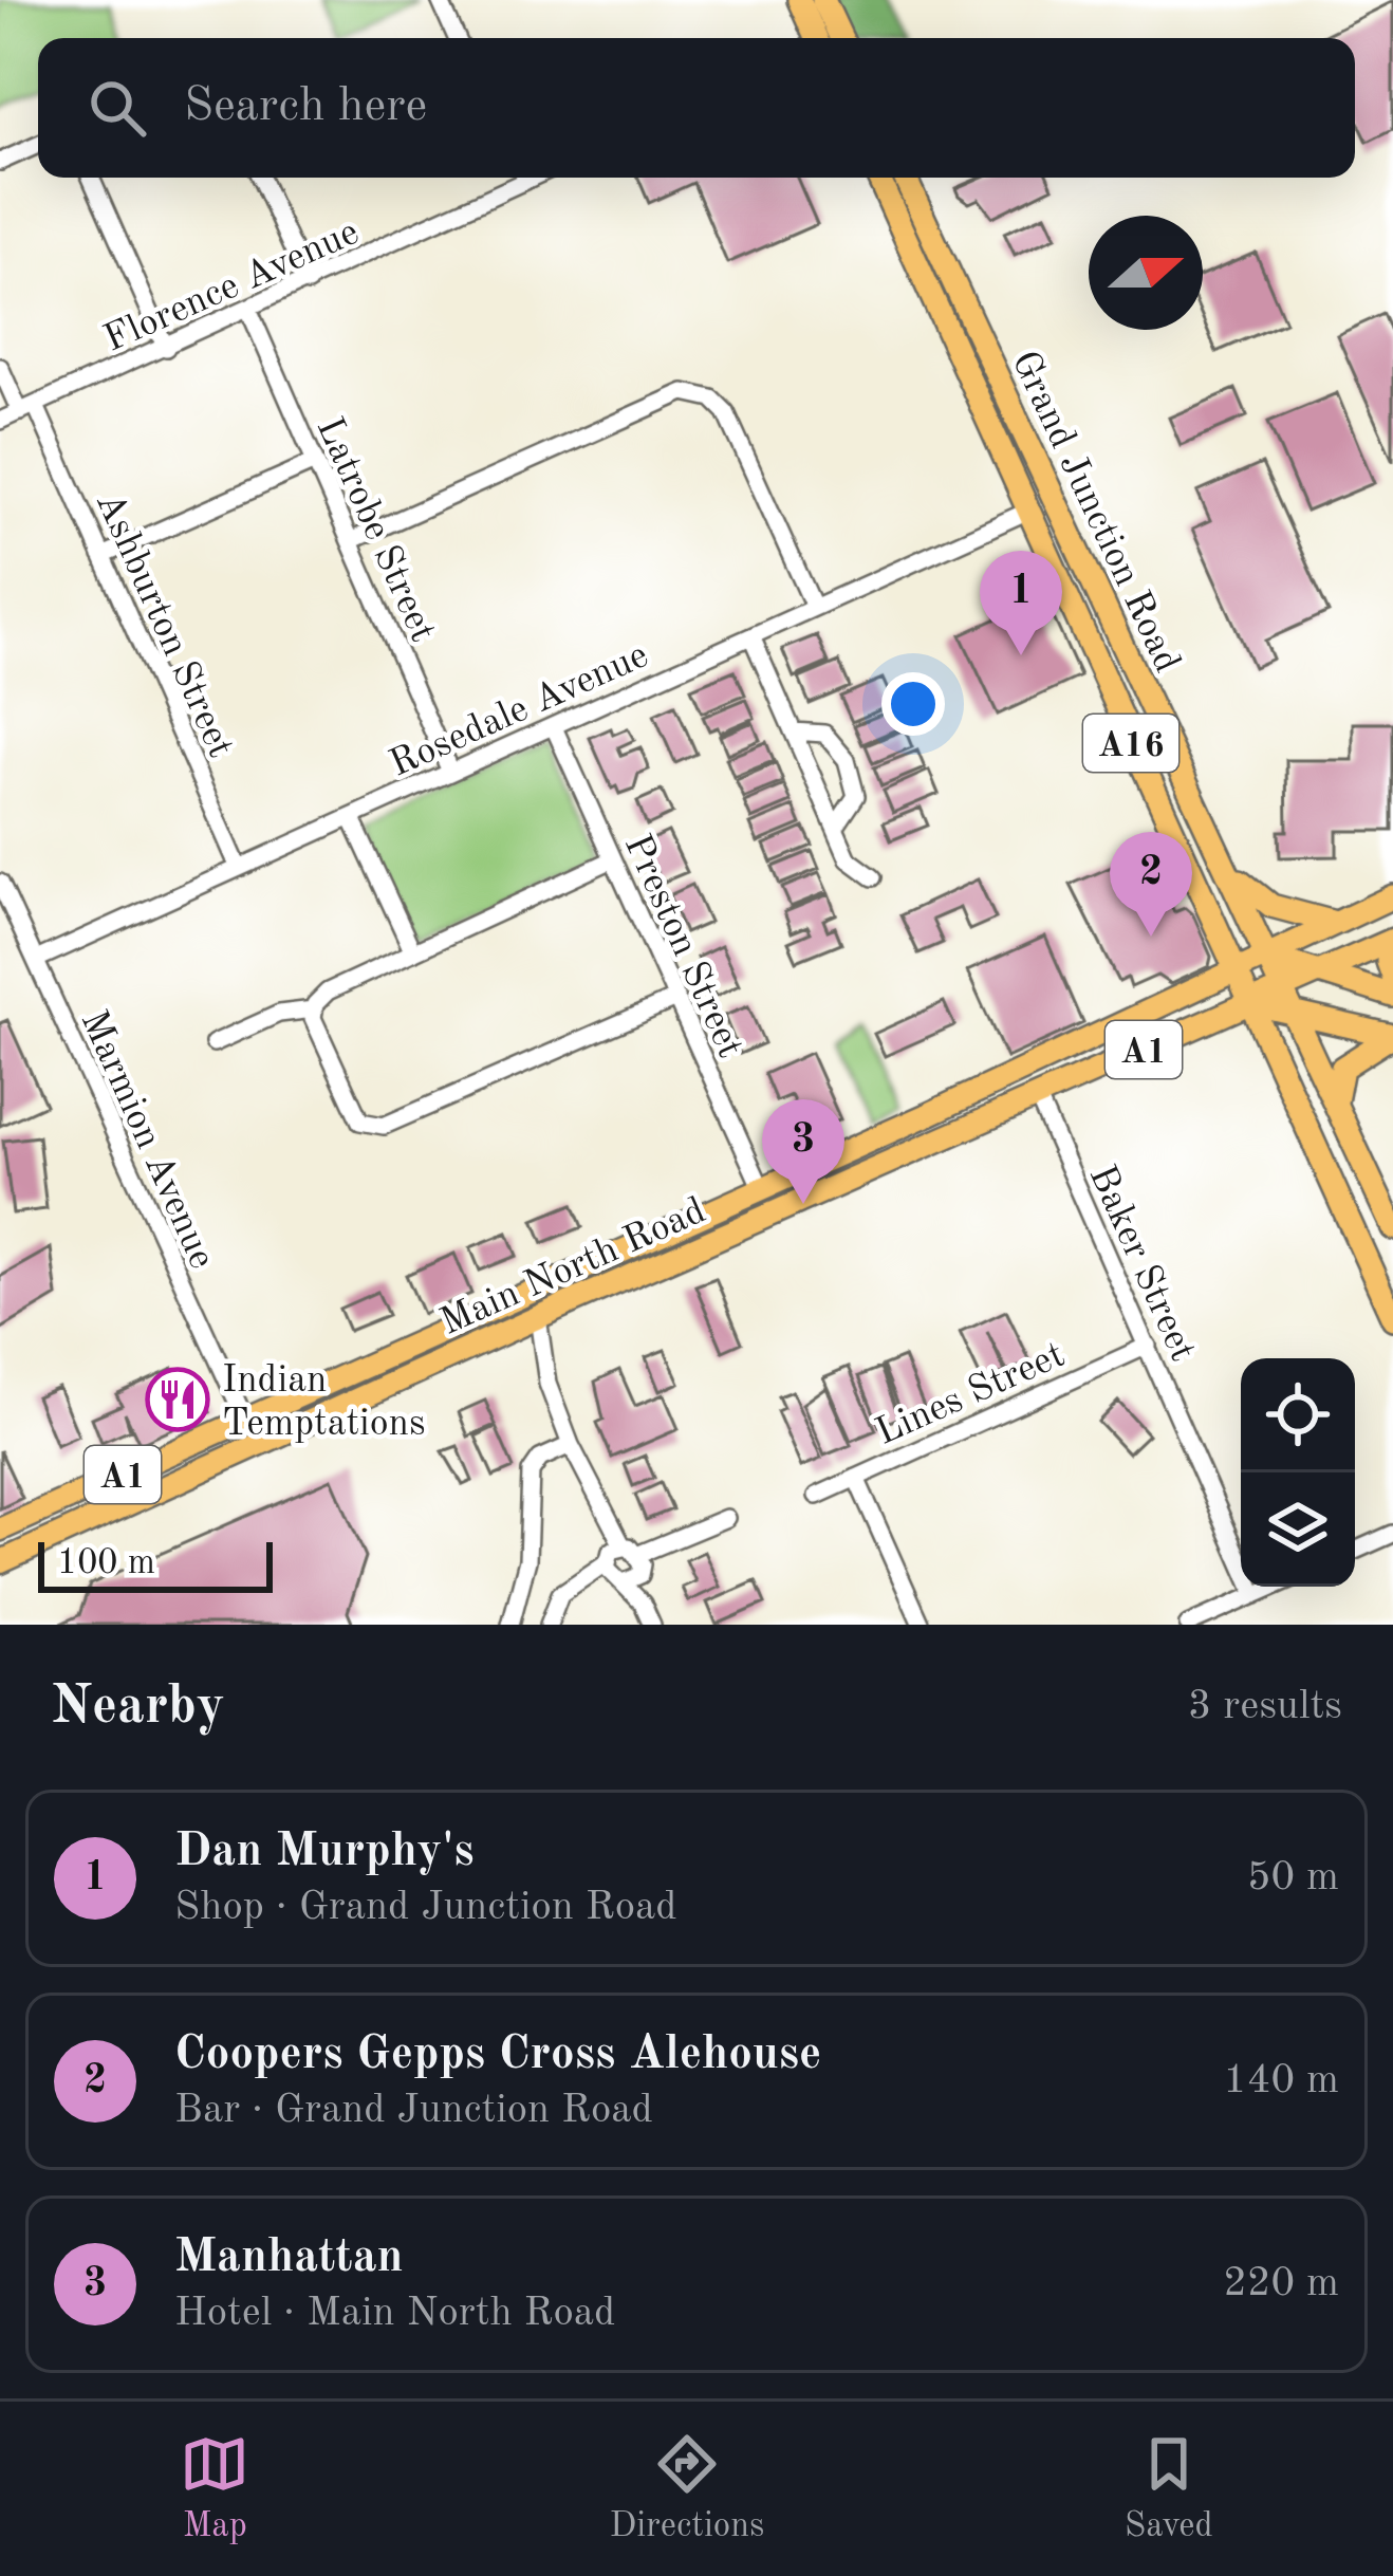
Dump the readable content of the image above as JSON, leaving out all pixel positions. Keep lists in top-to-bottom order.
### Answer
{
  "streets": {
    "highway": [
      "Grand Junction Road",
      "A16",
      "A1",
      "Main North Road"
    ],
    "street": [
      "Florence Avenue",
      "Latrobe Street",
      "Ashburton Street",
      "Rosedale Avenue",
      "Preston Street",
      "Marmion Avenue",
      "Baker Street",
      "Lines Street"
    ]
  },
  "crossings": [
    ["Florence Avenue", "Latrobe Street"],
    ["Florence Avenue", "Ashburton Street"],
    ["Grand Junction Road", "Rosedale Avenue"],
    ["Grand Junction Road", "A1"],
    ["Grand Junction Road", "Main North Road"],
    ["Latrobe Street", "Rosedale Avenue"],
    ["Ashburton Street", "Rosedale Avenue"],
    ["Rosedale Avenue", "Preston Street"],
    ["Rosedale Avenue", "Marmion Avenue"],
    ["Preston Street", "Main North Road"],
    ["A1", "Main North Road"],
    ["Marmion Avenue", "Main North Road"],
    ["Baker Street", "Main North Road"],
    ["Baker Street", "Lines Street"]
  ],
  "places": {
    "restaurant": ["Indian Temptations"]
  },
  "scale_bar": "100 m",
  "north": "right",
  "page": {
    "search": "Search here",
    "pins": ["1", "2", "3"],
    "scale": "100 m",
    "heading": ["Nearby", "3 results"],
    "list": [
      {
        "mark": "1",
        "name": "Dan Murphy's",
        "note": "Shop · Grand Junction Road",
        "value": "50 m"
      },
      {
        "mark": "2",
        "name": "Coopers Gepps Cross Alehouse",
        "note": "Bar · Grand Junction Road",
        "value": "140 m"
      },
      {
        "mark": "3",
        "name": "Manhattan",
        "note": "Hotel · Main North Road",
        "value": "220 m"
      }
    ],
    "nav": ["Map", "Directions", "Saved"]
  }
}
